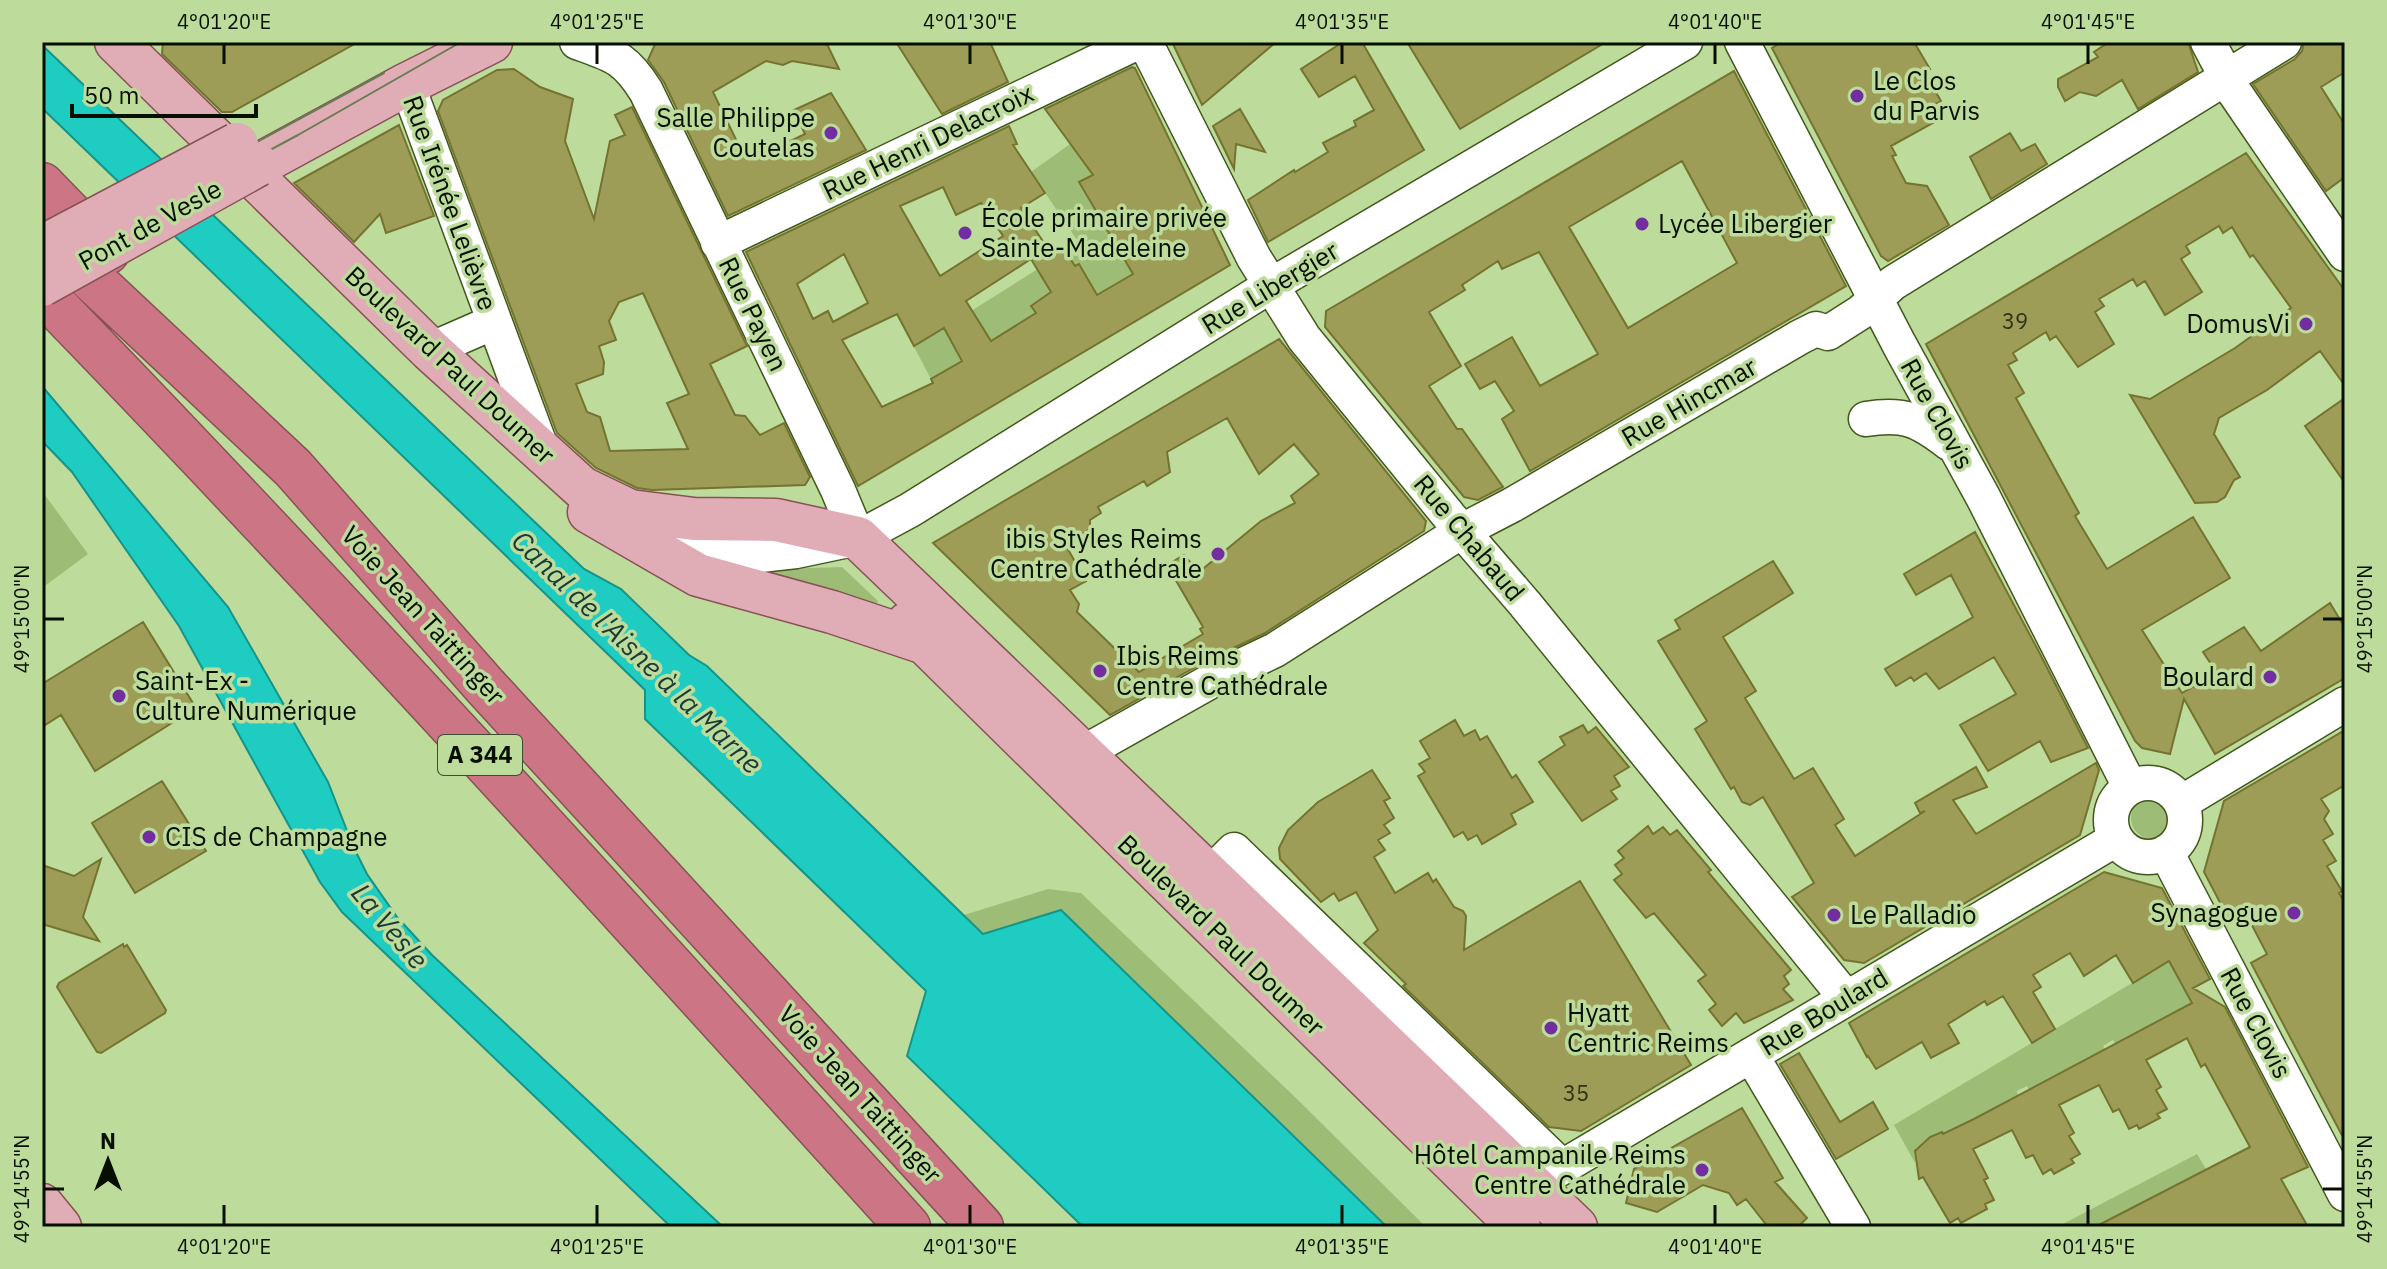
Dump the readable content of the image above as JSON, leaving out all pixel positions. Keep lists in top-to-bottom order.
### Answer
{
  "streets": {
    "highway": ["Voie Jean Taittinger", "A 344"],
    "main road": ["Pont de Vesle", "Boulevard Paul Doumer"],
    "street": [
      "Rue Henri Delacroix",
      "Rue Irénée Lelièvre",
      "Rue Libergier",
      "Rue Payen",
      "Rue Hincmar",
      "Rue Clovis",
      "Rue Chabaud",
      "Rue Boulard"
    ]
  },
  "crossings": [
    ["Rue Henri Delacroix", "Rue Payen"],
    ["Rue Irénée Lelièvre", "Boulevard Paul Doumer"],
    ["Rue Libergier", "Rue Payen"],
    ["Rue Libergier", "Boulevard Paul Doumer"],
    ["Rue Libergier", "Rue Chabaud"],
    ["Rue Payen", "Boulevard Paul Doumer"],
    ["Boulevard Paul Doumer", "Rue Hincmar"],
    ["Boulevard Paul Doumer", "Rue Boulard"],
    ["Rue Hincmar", "Rue Clovis"],
    ["Rue Hincmar", "Rue Chabaud"],
    ["Rue Clovis", "Rue Boulard"],
    ["Rue Chabaud", "Rue Boulard"]
  ],
  "water": ["Canal de l'Aisne à la Marne", "La Vesle"],
  "places": [
    "Le Clos du Parvis",
    "Salle Philippe Coutelas",
    "Lycée Libergier",
    "École primaire privée Sainte-Madeleine",
    "DomusVi",
    "ibis Styles Reims Centre Cathédrale",
    "Ibis Reims Centre Cathédrale",
    "Boulard",
    "Saint-Ex - Culture Numérique",
    "CIS de Champagne",
    "Synagogue",
    "Le Palladio",
    "Hyatt Centric Reims",
    "Hôtel Campanile Reims Centre Cathédrale"
  ],
  "house_numbers": ["39", "35"],
  "scale_bar": "50 m",
  "north": "top",
  "coordinates": [
    "4°01'20\"E",
    "4°01'25\"E",
    "4°01'30\"E",
    "4°01'35\"E",
    "4°01'40\"E",
    "4°01'45\"E",
    "49°15'00\"N",
    "49°14'55\"N"
  ]
}
